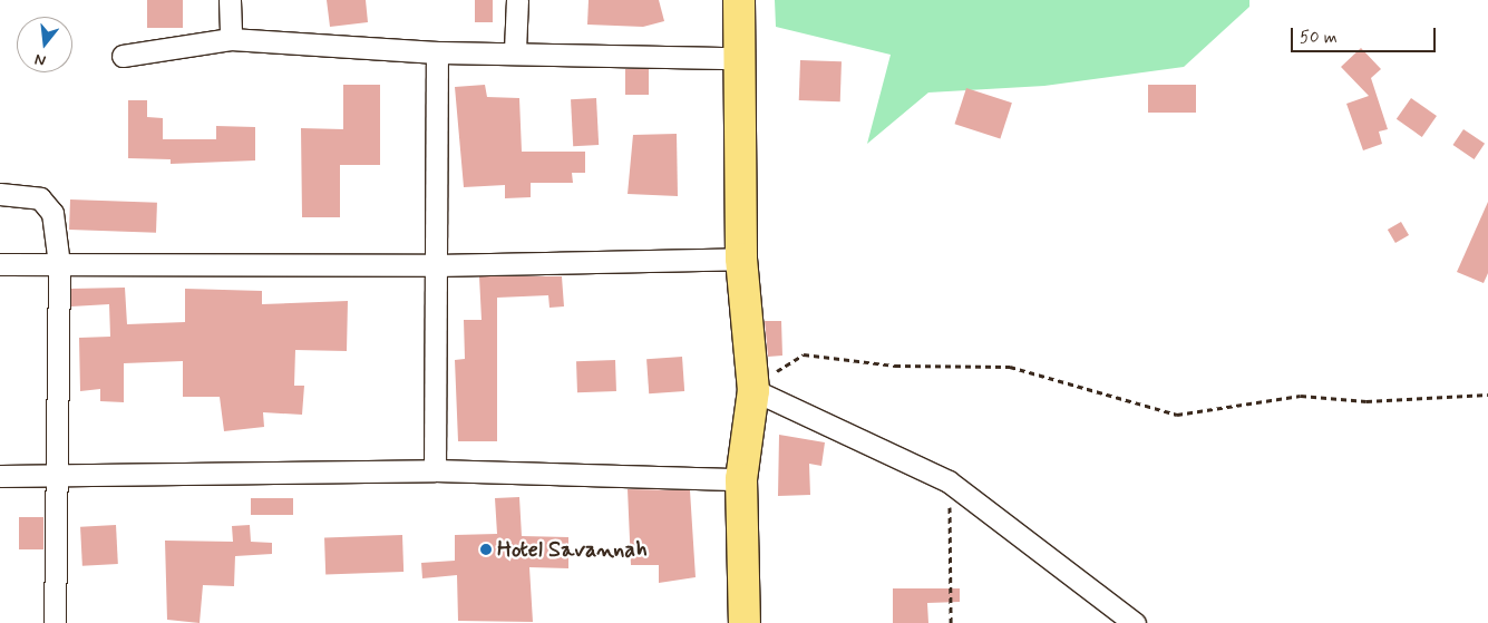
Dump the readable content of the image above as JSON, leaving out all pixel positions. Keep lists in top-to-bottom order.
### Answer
{
  "places": ["Hotel Savannah"],
  "scale_bar": "50 m",
  "north": "bottom"
}
